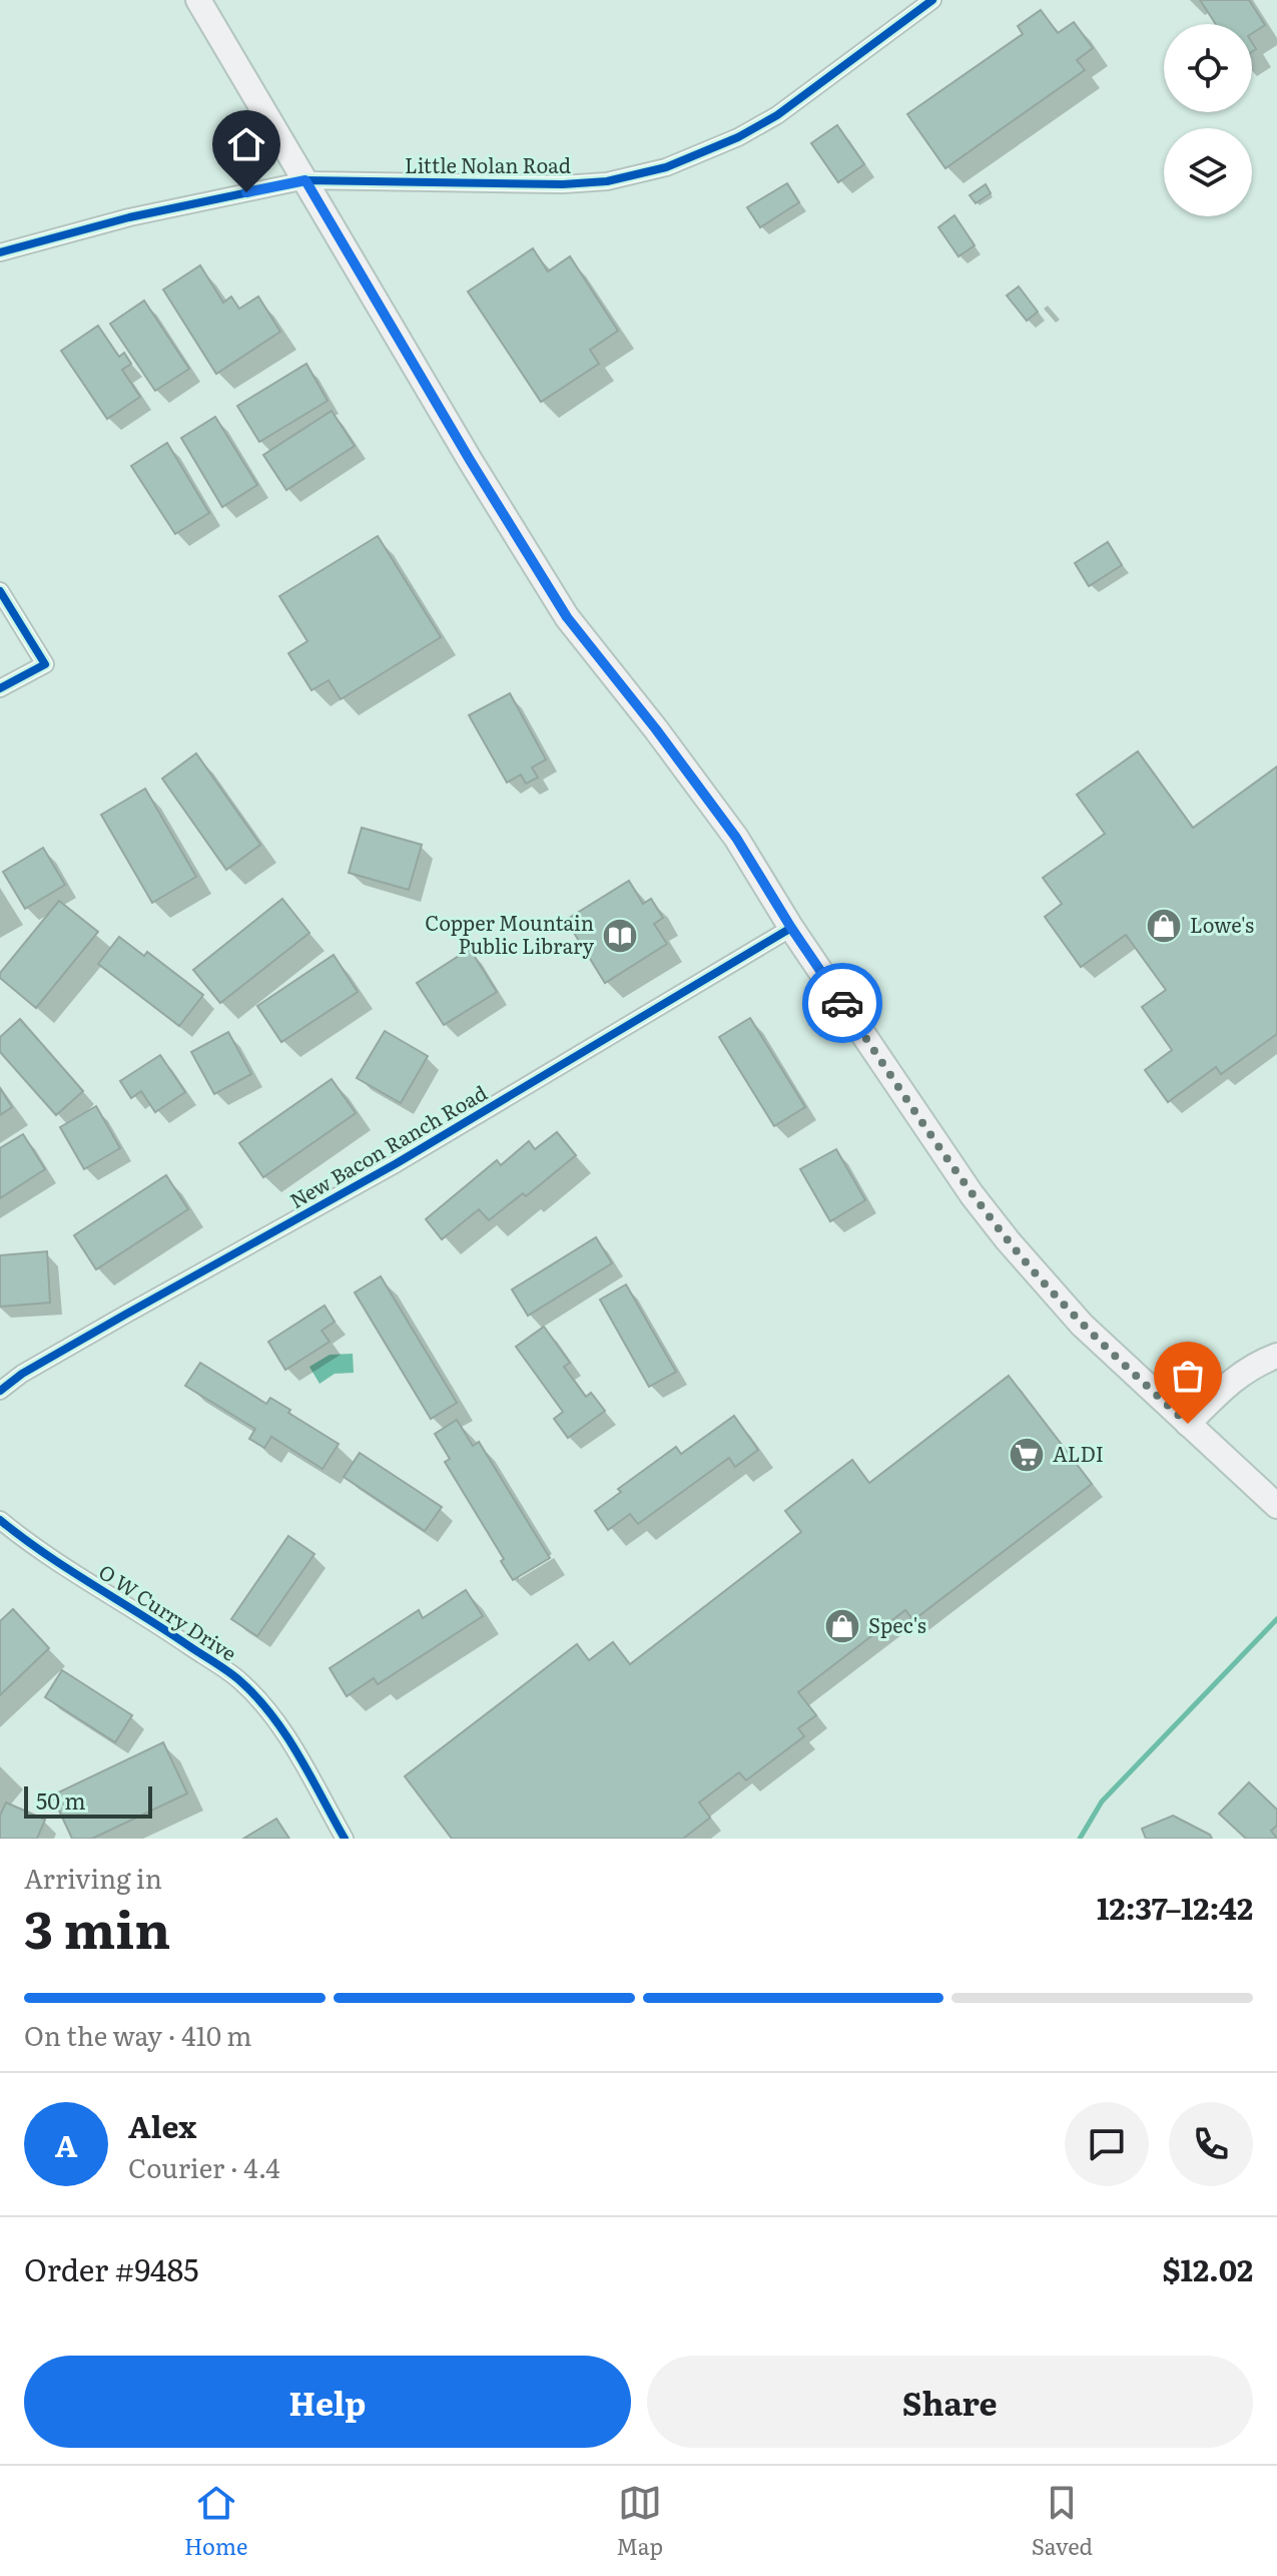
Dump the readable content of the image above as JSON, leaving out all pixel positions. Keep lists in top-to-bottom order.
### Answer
{
  "streets": {
    "street": ["Little Nolan Road", "New Bacon Ranch Road", "O W Curry Drive"]
  },
  "places": {
    "shop": ["Lowe's", "Spec's"],
    "library": ["Copper Mountain Public Library"],
    "supermarket": ["ALDI"]
  },
  "scale_bar": "50 m",
  "page": {
    "scale": "50 m",
    "heading": ["3 min", "Arriving in", "12:37–12:42"],
    "panel": [
      "Alex",
      "Courier · 4.4",
      "Order #9485",
      "$12.02"
    ],
    "bar": "On the way · 410 m",
    "round": "A",
    "buttons": ["Help", "Share"],
    "tabs": ["Home", "Map", "Saved"]
  }
}
